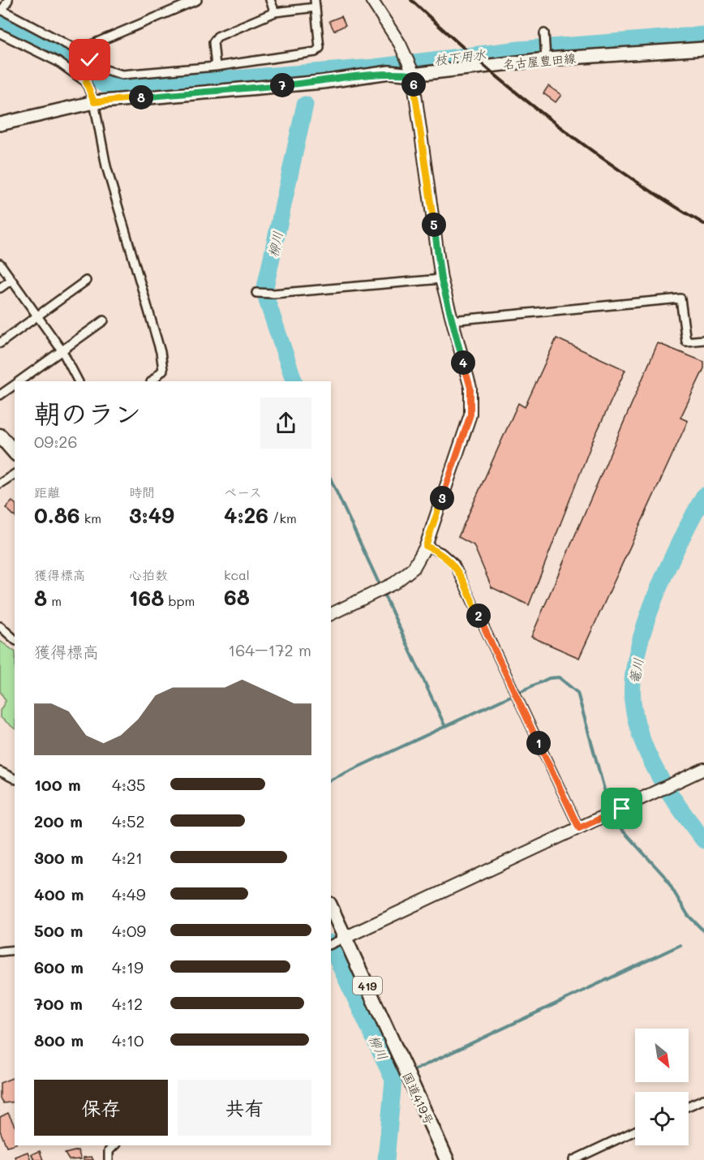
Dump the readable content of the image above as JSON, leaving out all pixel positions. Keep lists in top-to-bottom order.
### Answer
{
  "streets": {
    "highway": ["419", "国道419号"],
    "main road": ["名古屋豊田線"]
  },
  "water": ["枝下用水", "柳川", "篭川"],
  "north": "bottom right",
  "page": {
    "pins": [
      "6",
      "7",
      "8",
      "5",
      "4",
      "3",
      "2",
      "1"
    ],
    "heading": ["朝のラン", "09:26"],
    "stats": [
      ["距離", "0.86 km"],
      ["時間", "3:49"],
      ["ペース", "4:26 /km"],
      ["獲得標高", "8 m"],
      ["心拍数", "168 bpm"],
      ["kcal", "68"]
    ],
    "chart": ["獲得標高", "164–172 m"],
    "list": [
      {
        "name": "100 m",
        "note": "4:35"
      },
      {
        "name": "200 m",
        "note": "4:52"
      },
      {
        "name": "300 m",
        "note": "4:21"
      },
      {
        "name": "400 m",
        "note": "4:49"
      },
      {
        "name": "500 m",
        "note": "4:09"
      },
      {
        "name": "600 m",
        "note": "4:19"
      },
      {
        "name": "700 m",
        "note": "4:12"
      },
      {
        "name": "800 m",
        "note": "4:10"
      }
    ],
    "buttons": ["保存", "共有"]
  }
}
